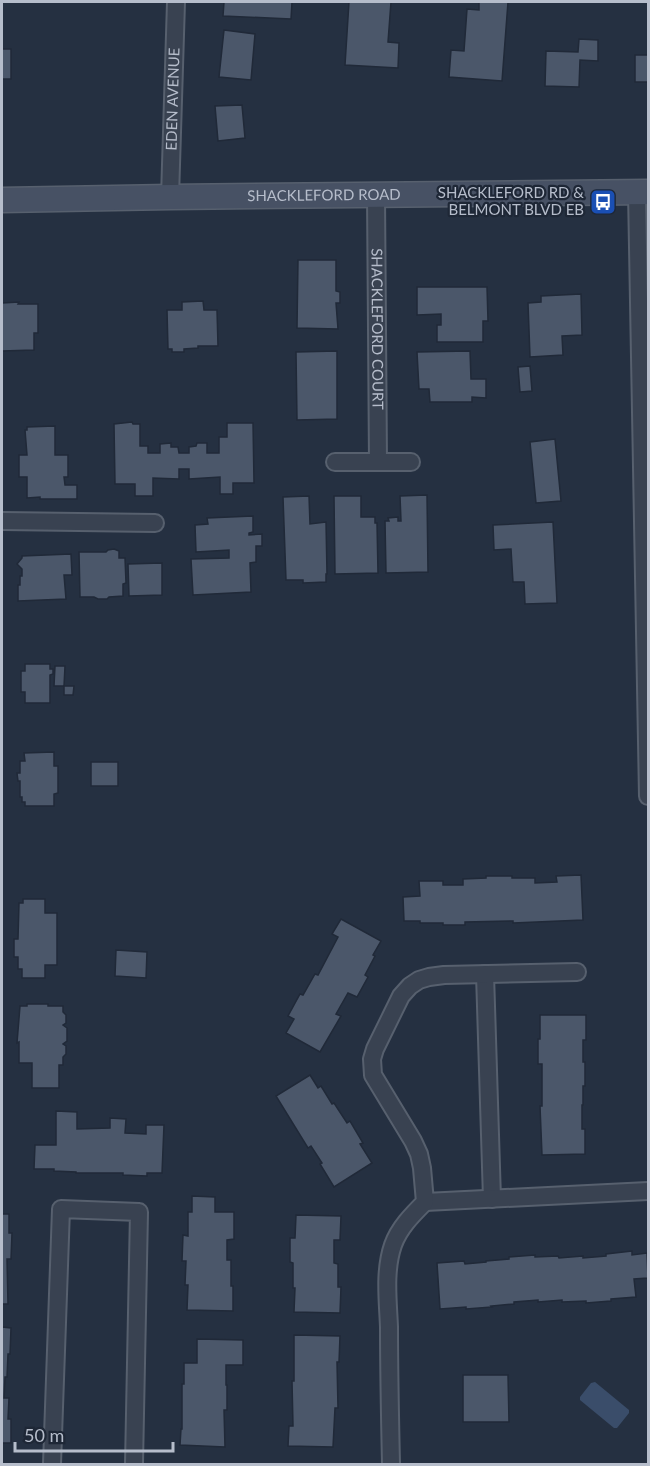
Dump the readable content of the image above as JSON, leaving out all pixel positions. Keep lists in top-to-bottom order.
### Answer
{
  "streets": {
    "street": ["EDEN AVENUE", "SHACKLEFORD ROAD", "SHACKLEFORD COURT"]
  },
  "crossings": [
    ["EDEN AVENUE", "SHACKLEFORD ROAD"],
    ["SHACKLEFORD ROAD", "SHACKLEFORD COURT"]
  ],
  "places": {
    "bus stop": ["SHACKLEFORD RD & BELMONT BLVD EB"]
  },
  "scale_bar": "50 m"
}
